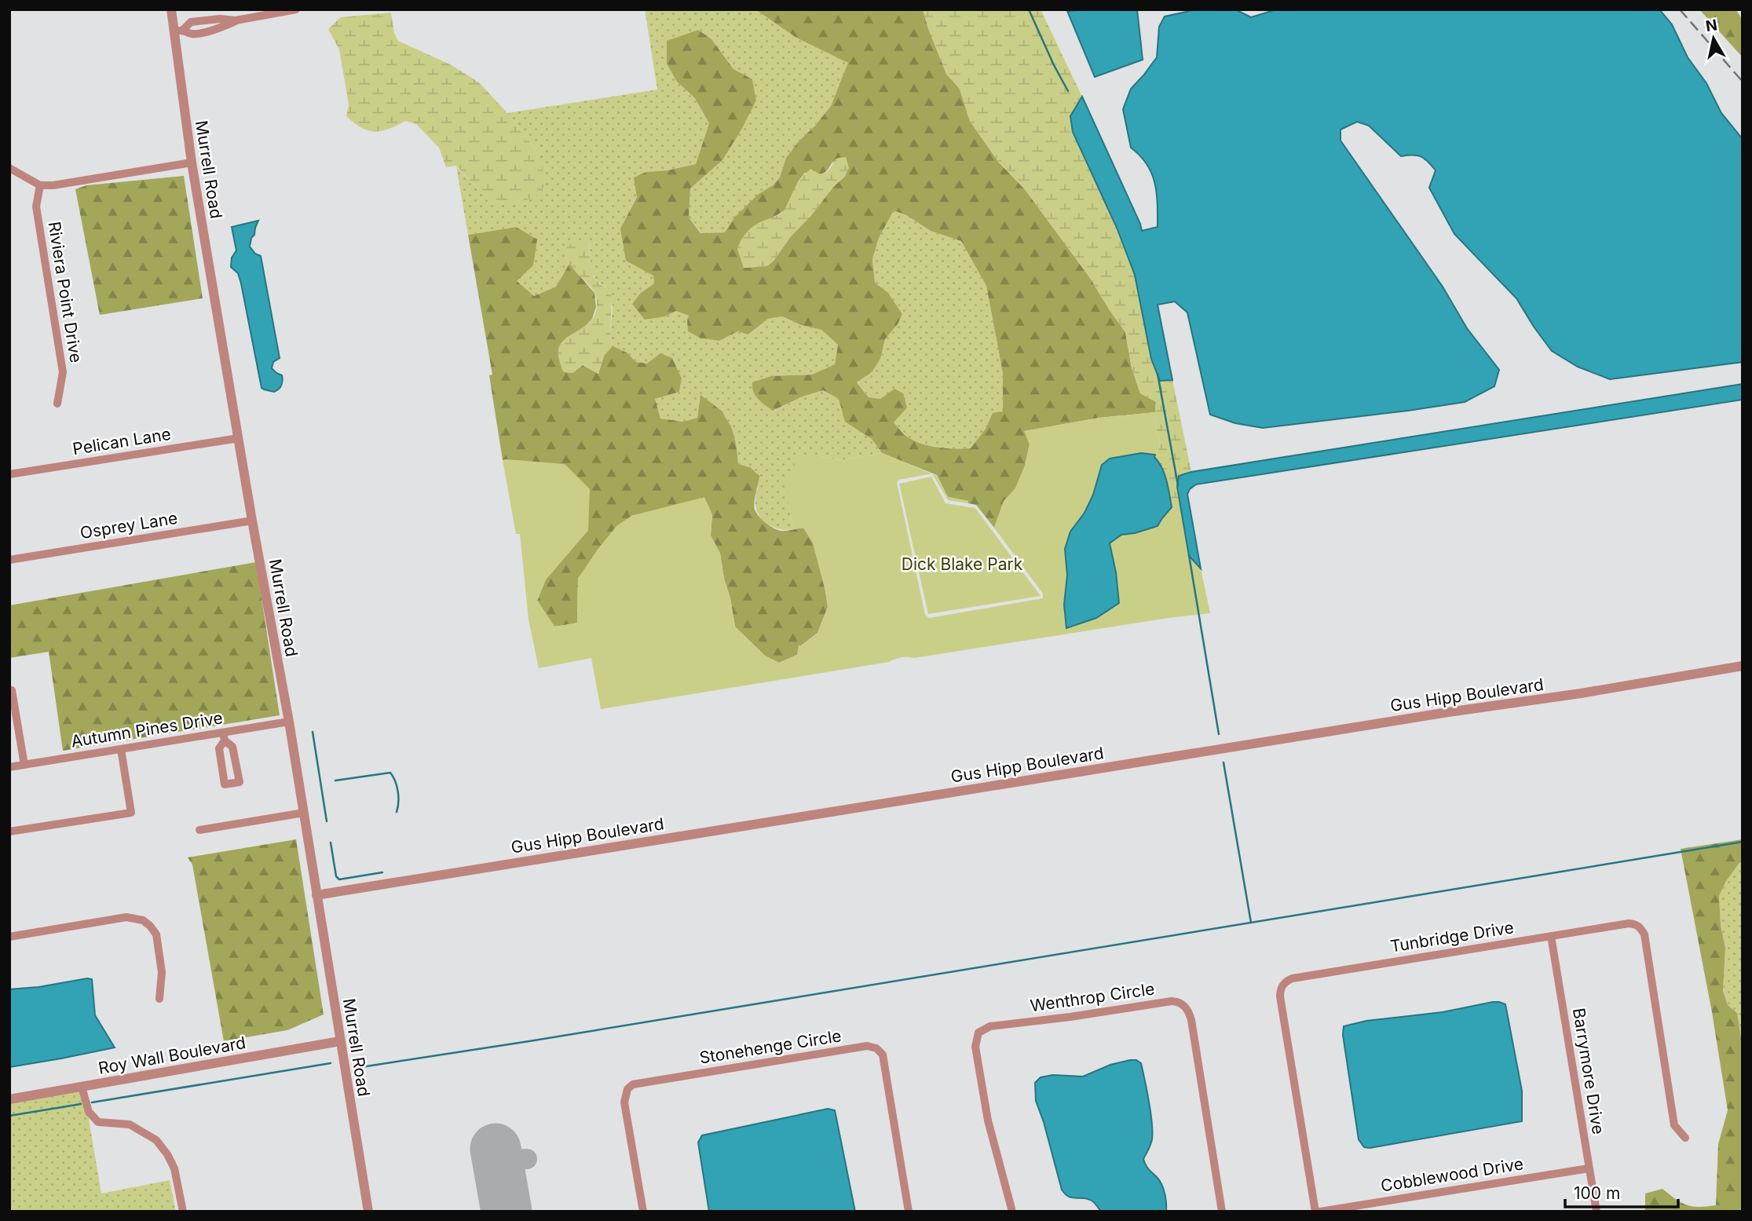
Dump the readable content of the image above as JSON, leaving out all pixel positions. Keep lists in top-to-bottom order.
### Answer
{
  "streets": {
    "street": [
      "Murrell Road",
      "Riviera Point Drive",
      "Pelican Lane",
      "Osprey Lane",
      "Gus Hipp Boulevard",
      "Autumn Pines Drive",
      "Tunbridge Drive",
      "Wenthrop Circle",
      "Stonehenge Circle",
      "Roy Wall Boulevard",
      "Barrymore Drive",
      "Cobblewood Drive"
    ]
  },
  "crossings": [
    ["Murrell Road", "Pelican Lane"],
    ["Murrell Road", "Osprey Lane"],
    ["Murrell Road", "Gus Hipp Boulevard"],
    ["Murrell Road", "Autumn Pines Drive"],
    ["Murrell Road", "Roy Wall Boulevard"],
    ["Tunbridge Drive", "Barrymore Drive"],
    ["Barrymore Drive", "Cobblewood Drive"]
  ],
  "parks": ["Dick Blake Park"],
  "scale_bar": "100 m",
  "north": "top"
}
